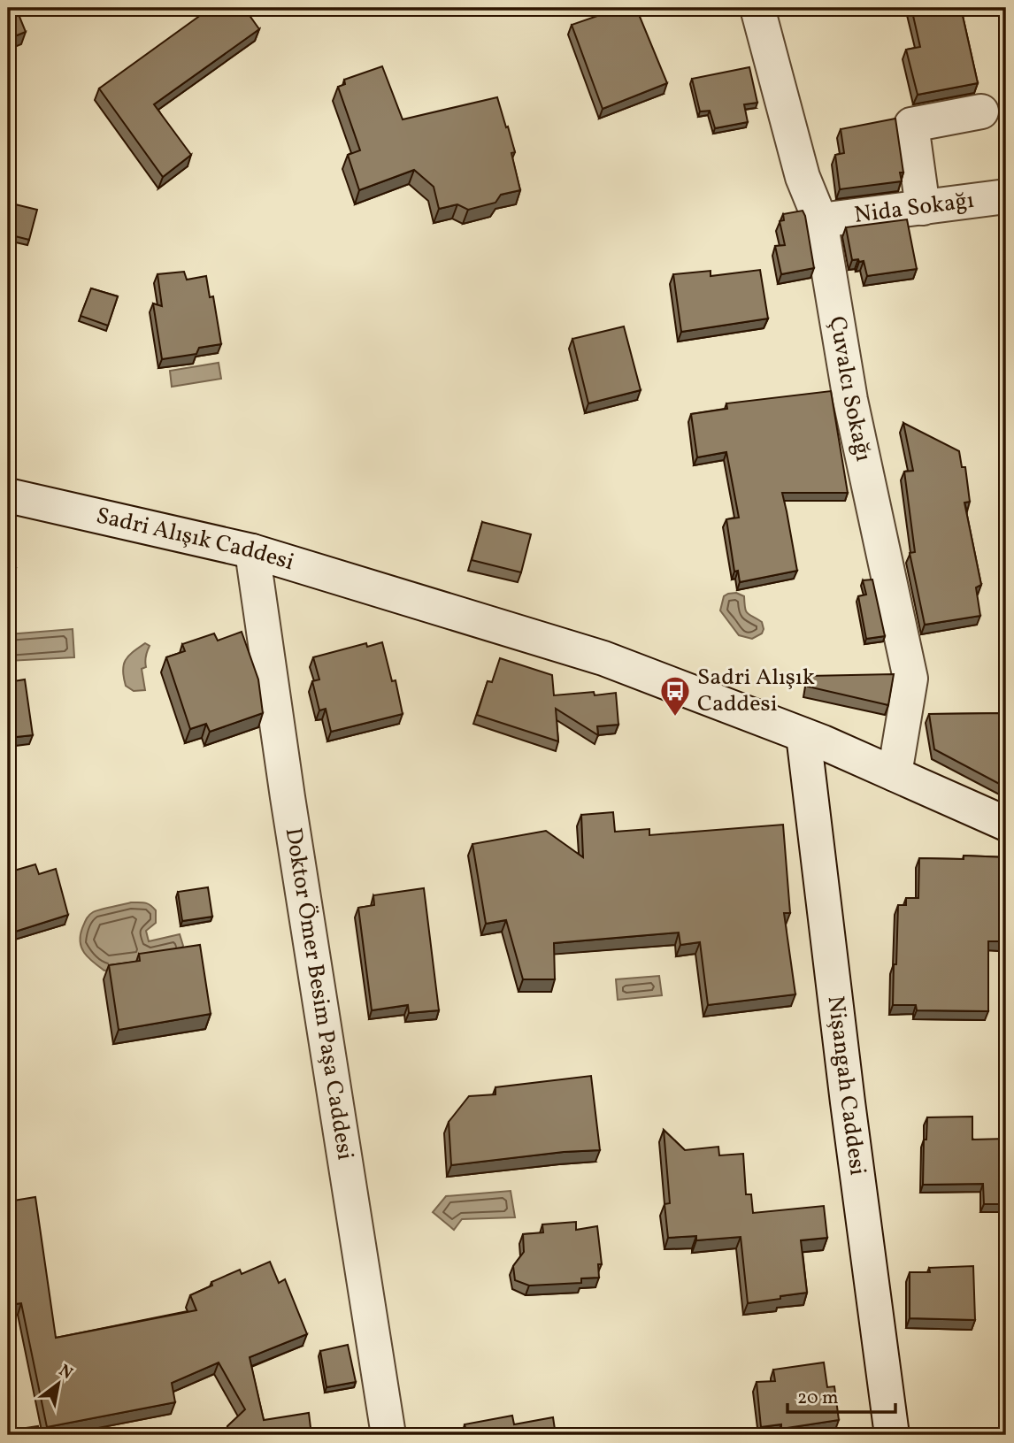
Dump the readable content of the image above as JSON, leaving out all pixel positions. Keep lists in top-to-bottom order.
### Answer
{
  "streets": {
    "street": [
      "Nida Sokağı",
      "Çuvalcı Sokağı",
      "Sadri Alışık Caddesi",
      "Doktor Ömer Besim Paşa Caddesi",
      "Nişangah Caddesi"
    ]
  },
  "crossings": [
    ["Nida Sokağı", "Çuvalcı Sokağı"],
    ["Çuvalcı Sokağı", "Sadri Alışık Caddesi"],
    ["Sadri Alışık Caddesi", "Doktor Ömer Besim Paşa Caddesi"],
    ["Sadri Alışık Caddesi", "Nişangah Caddesi"]
  ],
  "places": {
    "bus stop": ["Sadri Alışık Caddesi"]
  },
  "scale_bar": "20 m",
  "north": "top right"
}
